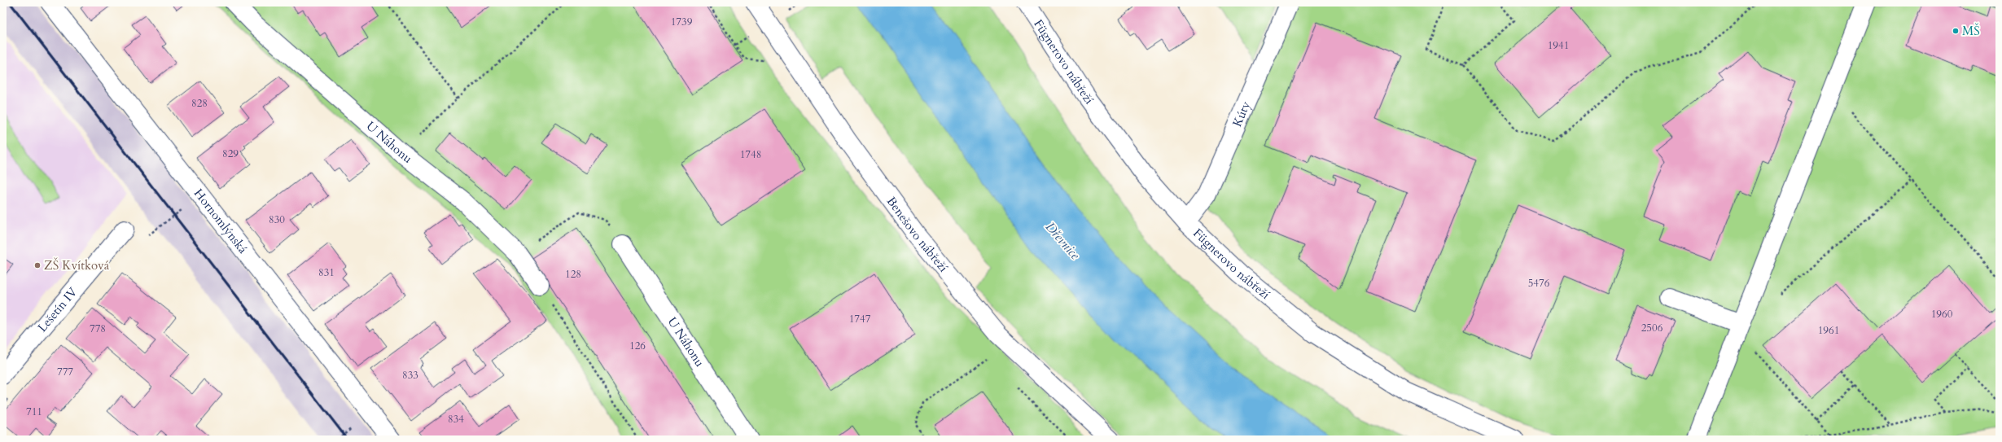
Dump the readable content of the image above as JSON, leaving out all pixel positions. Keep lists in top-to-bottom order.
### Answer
{
  "streets": {
    "street": [
      "Fügnerovo nábřeží",
      "Kúty",
      "U Náhonu",
      "Hornomlýnská",
      "Benešovo nábřeží",
      "Lešetín IV"
    ]
  },
  "crossings": [
    ["Fügnerovo nábřeží", "Kúty"]
  ],
  "water": ["Dřevnice"],
  "places": ["MŠ", "ZŠ Kvítková"],
  "house_numbers": [
    "1739",
    "1941",
    "828",
    "829",
    "1748",
    "830",
    "831",
    "128",
    "5476",
    "1960",
    "1747",
    "2506",
    "778",
    "1961",
    "126",
    "777",
    "833",
    "711",
    "834"
  ]
}
